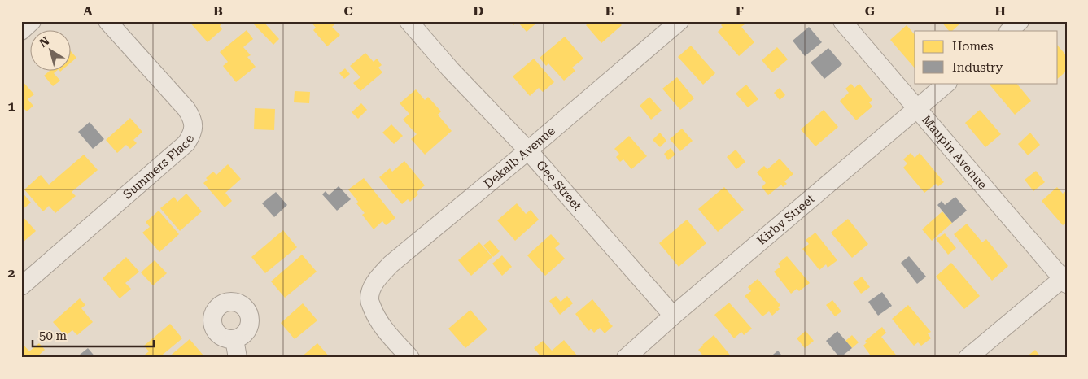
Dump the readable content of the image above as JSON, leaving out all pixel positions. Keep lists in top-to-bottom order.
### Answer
{
  "streets": {
    "street": [
      "Maupin Avenue",
      "Dekalb Avenue",
      "Summers Place",
      "Gee Street",
      "Kirby Street"
    ]
  },
  "crossings": [
    ["Maupin Avenue", "Kirby Street"],
    ["Dekalb Avenue", "Gee Street"],
    ["Gee Street", "Kirby Street"]
  ],
  "legend": ["Homes", "Industry"],
  "scale_bar": "50 m",
  "north": "top left",
  "grid": {
    "columns": [
      "A",
      "B",
      "C",
      "D",
      "E",
      "F",
      "G",
      "H"
    ],
    "rows": ["1", "2"]
  }
}
